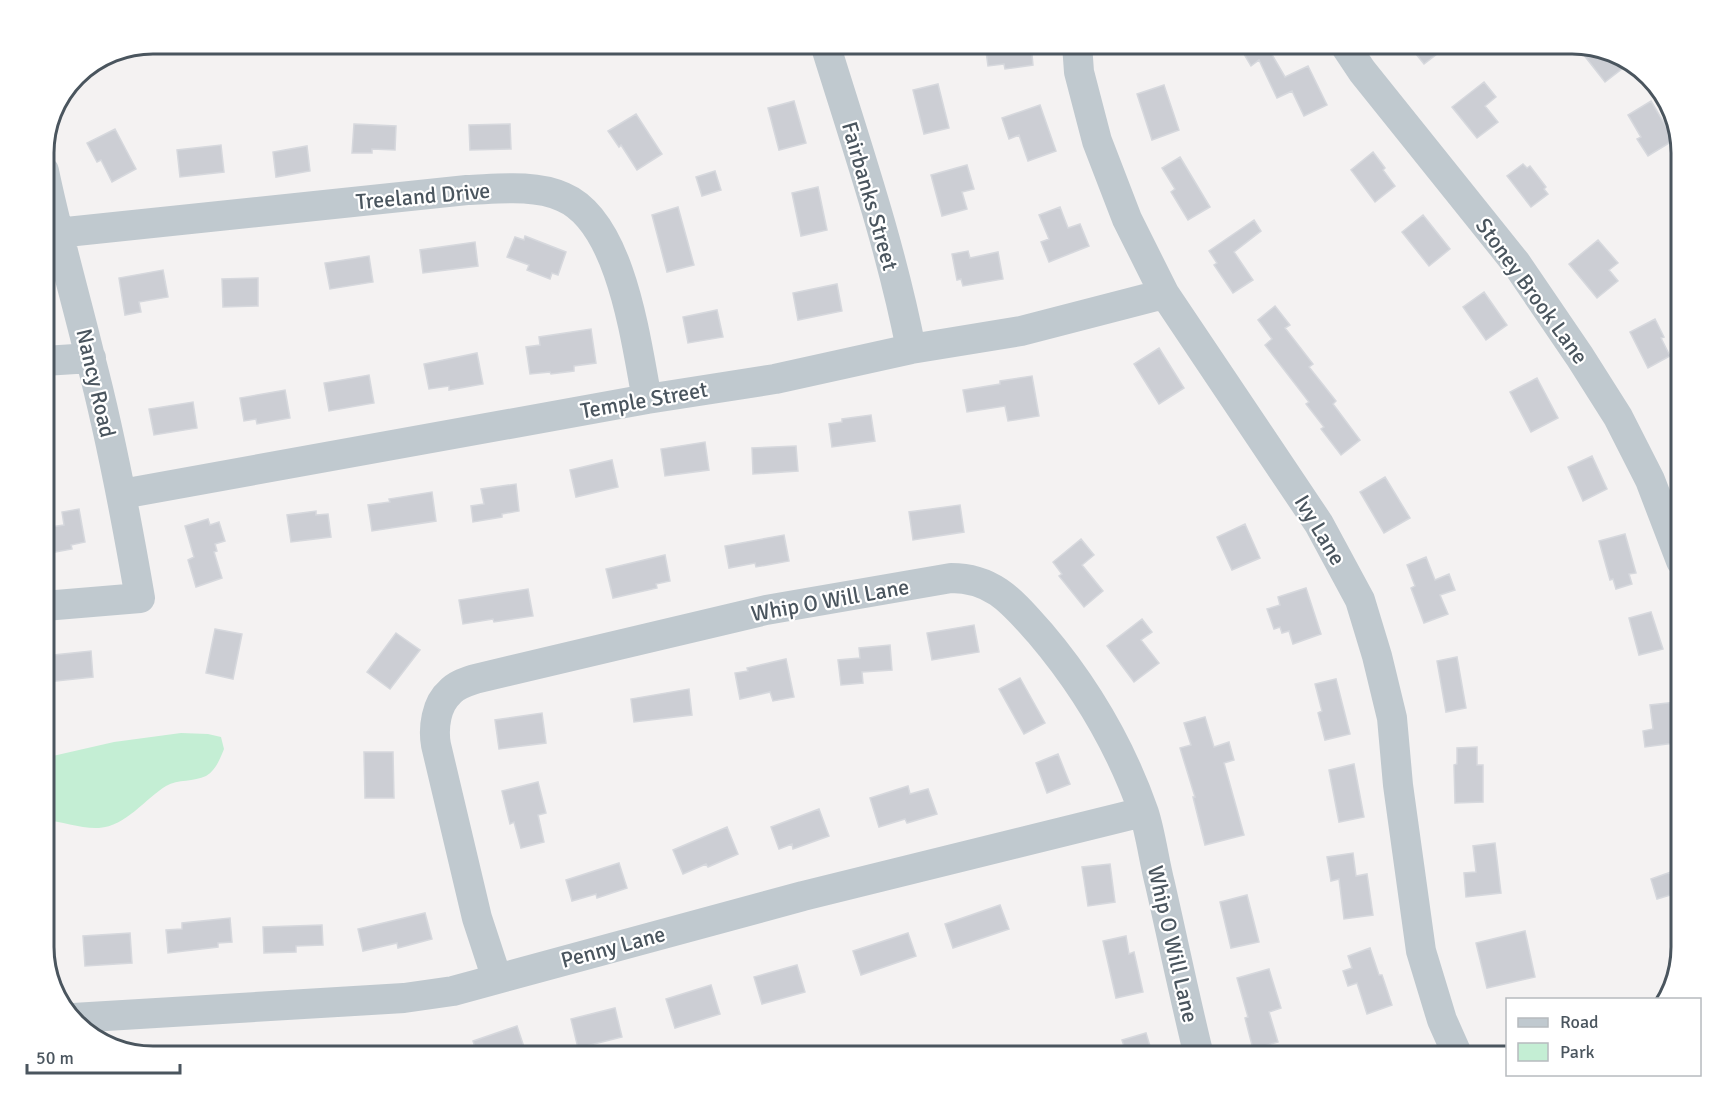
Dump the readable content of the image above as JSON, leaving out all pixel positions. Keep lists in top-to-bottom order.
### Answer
{
  "streets": {
    "street": [
      "Treeland Drive",
      "Fairbanks Street",
      "Stoney Brook Lane",
      "Nancy Road",
      "Temple Street",
      "Ivy Lane",
      "Whip O Will Lane",
      "Penny Lane"
    ]
  },
  "crossings": [
    ["Treeland Drive", "Nancy Road"],
    ["Treeland Drive", "Temple Street"],
    ["Fairbanks Street", "Temple Street"],
    ["Nancy Road", "Temple Street"],
    ["Temple Street", "Ivy Lane"],
    ["Whip O Will Lane", "Penny Lane"]
  ],
  "legend": ["Road", "Park"],
  "scale_bar": "50 m"
}
